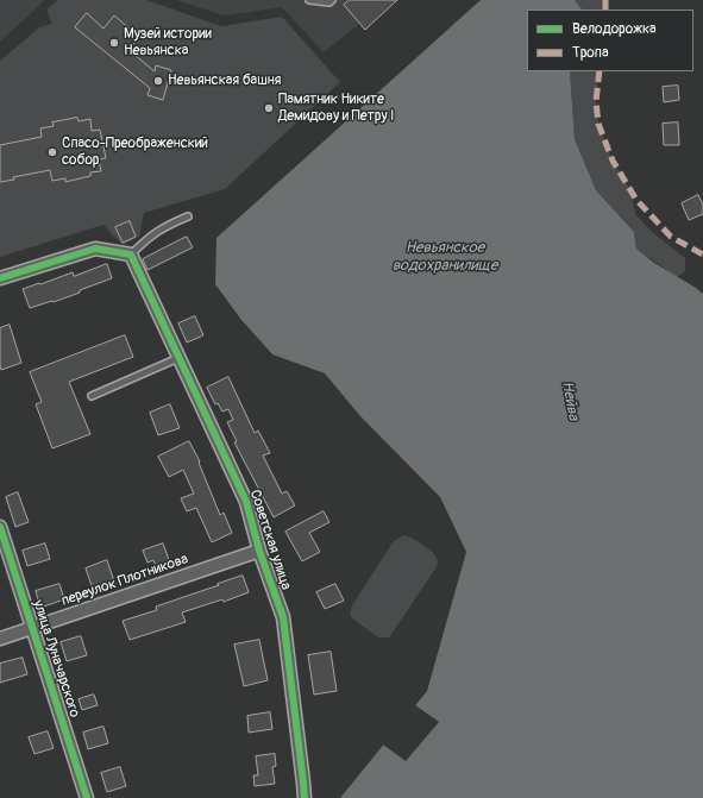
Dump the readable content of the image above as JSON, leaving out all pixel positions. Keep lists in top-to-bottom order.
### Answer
{
  "streets": {
    "street": ["Советская улица", "переулок Плотникова", "улица Луначарского"]
  },
  "crossings": [
    ["Советская улица", "переулок Плотникова"],
    ["переулок Плотникова", "улица Луначарского"]
  ],
  "water": ["Невьянское водохранилище", "Нейва"],
  "places": [
    "Музей истории Невьянска",
    "Невьянская башня",
    "Памятник Никите Демидову и Петру I",
    "Спасо-Преображенский собор"
  ],
  "legend": ["Велодорожка", "Тропа"]
}
